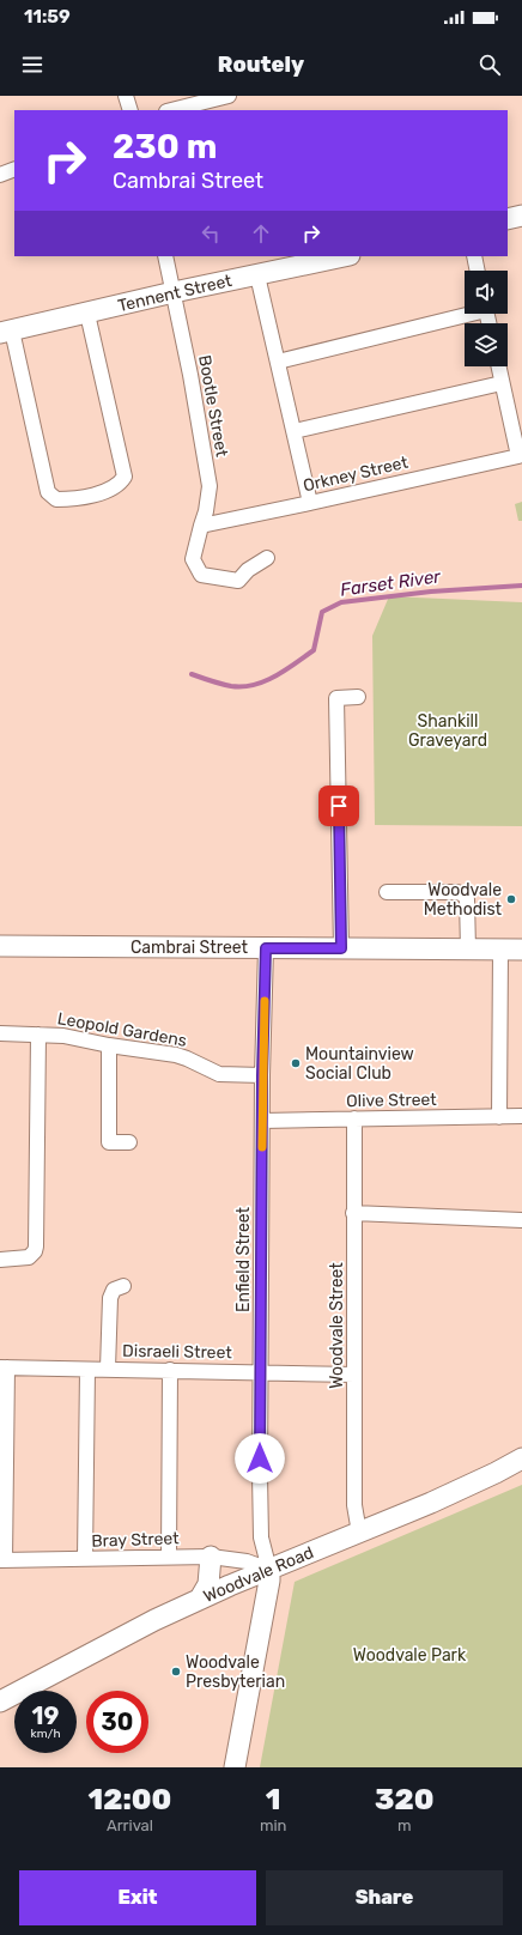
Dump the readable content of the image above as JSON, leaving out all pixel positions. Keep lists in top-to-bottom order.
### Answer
{
  "streets": {
    "street": [
      "Tennent Street",
      "Bootle Street",
      "Orkney Street",
      "Cambrai Street",
      "Leopold Gardens",
      "Olive Street",
      "Enfield Street",
      "Woodvale Street",
      "Disraeli Street",
      "Bray Street",
      "Woodvale Road"
    ]
  },
  "crossings": [
    ["Tennent Street", "Bootle Street"],
    ["Bootle Street", "Orkney Street"],
    ["Cambrai Street", "Enfield Street"],
    ["Leopold Gardens", "Enfield Street"],
    ["Olive Street", "Enfield Street"],
    ["Olive Street", "Woodvale Street"],
    ["Enfield Street", "Disraeli Street"],
    ["Enfield Street", "Bray Street"],
    ["Enfield Street", "Woodvale Road"],
    ["Woodvale Street", "Disraeli Street"],
    ["Woodvale Street", "Woodvale Road"],
    ["Bray Street", "Woodvale Road"]
  ],
  "water": ["Farset River"],
  "parks": ["Shankill Graveyard", "Woodvale Park"],
  "places": ["Woodvale Methodist", "Mountainview Social Club", "Woodvale Presbyterian"],
  "page": {
    "status": "11:59",
    "header": "Routely",
    "turn": ["230 m", "Cambrai Street"],
    "speed": "19 km/h",
    "limit": "30",
    "eta": [
      "12:00",
      "Arrival",
      "1",
      "min",
      "320",
      "m"
    ],
    "buttons": ["Exit", "Share"]
  }
}
